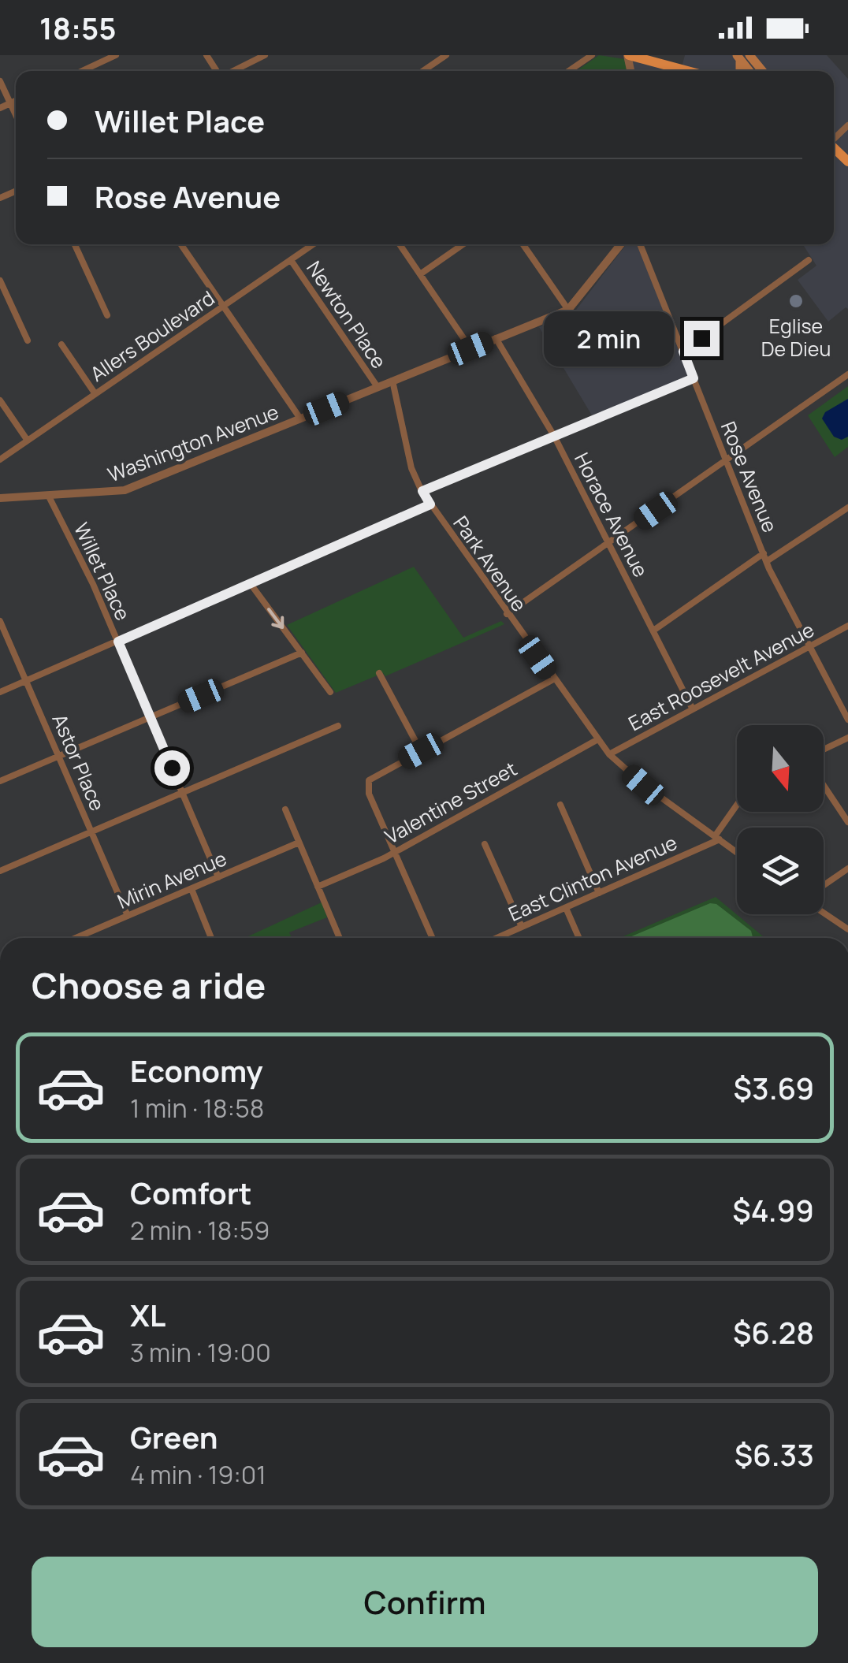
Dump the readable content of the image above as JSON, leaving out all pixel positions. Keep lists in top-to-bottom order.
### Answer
{
  "streets": {
    "street": [
      "Newton Place",
      "Allers Boulevard",
      "Washington Avenue",
      "Rose Avenue",
      "Horace Avenue",
      "Park Avenue",
      "Willet Place",
      "East Roosevelt Avenue",
      "Astor Place",
      "Valentine Street",
      "East Clinton Avenue",
      "Mirin Avenue"
    ]
  },
  "crossings": [
    ["Newton Place", "Allers Boulevard"],
    ["Newton Place", "Washington Avenue"],
    ["Washington Avenue", "Horace Avenue"],
    ["Washington Avenue", "Park Avenue"],
    ["Washington Avenue", "Willet Place"],
    ["Rose Avenue", "East Roosevelt Avenue"],
    ["Horace Avenue", "East Roosevelt Avenue"],
    ["Park Avenue", "East Roosevelt Avenue"],
    ["Park Avenue", "Valentine Street"],
    ["Park Avenue", "East Clinton Avenue"],
    ["Willet Place", "Mirin Avenue"],
    ["Astor Place", "Mirin Avenue"]
  ],
  "places": ["Eglise De Dieu"],
  "north": "bottom",
  "page": {
    "status": "18:55",
    "banner": ["Willet Place", "Rose Avenue"],
    "bubble": "2 min",
    "heading": "Choose a ride",
    "list": [
      {
        "name": "Economy",
        "note": "1 min · 18:58",
        "value": "$3.69"
      },
      {
        "name": "Comfort",
        "note": "2 min · 18:59",
        "value": "$4.99"
      },
      {
        "name": "XL",
        "note": "3 min · 19:00",
        "value": "$6.28"
      },
      {
        "name": "Green",
        "note": "4 min · 19:01",
        "value": "$6.33"
      }
    ],
    "buttons": "Confirm"
  }
}
